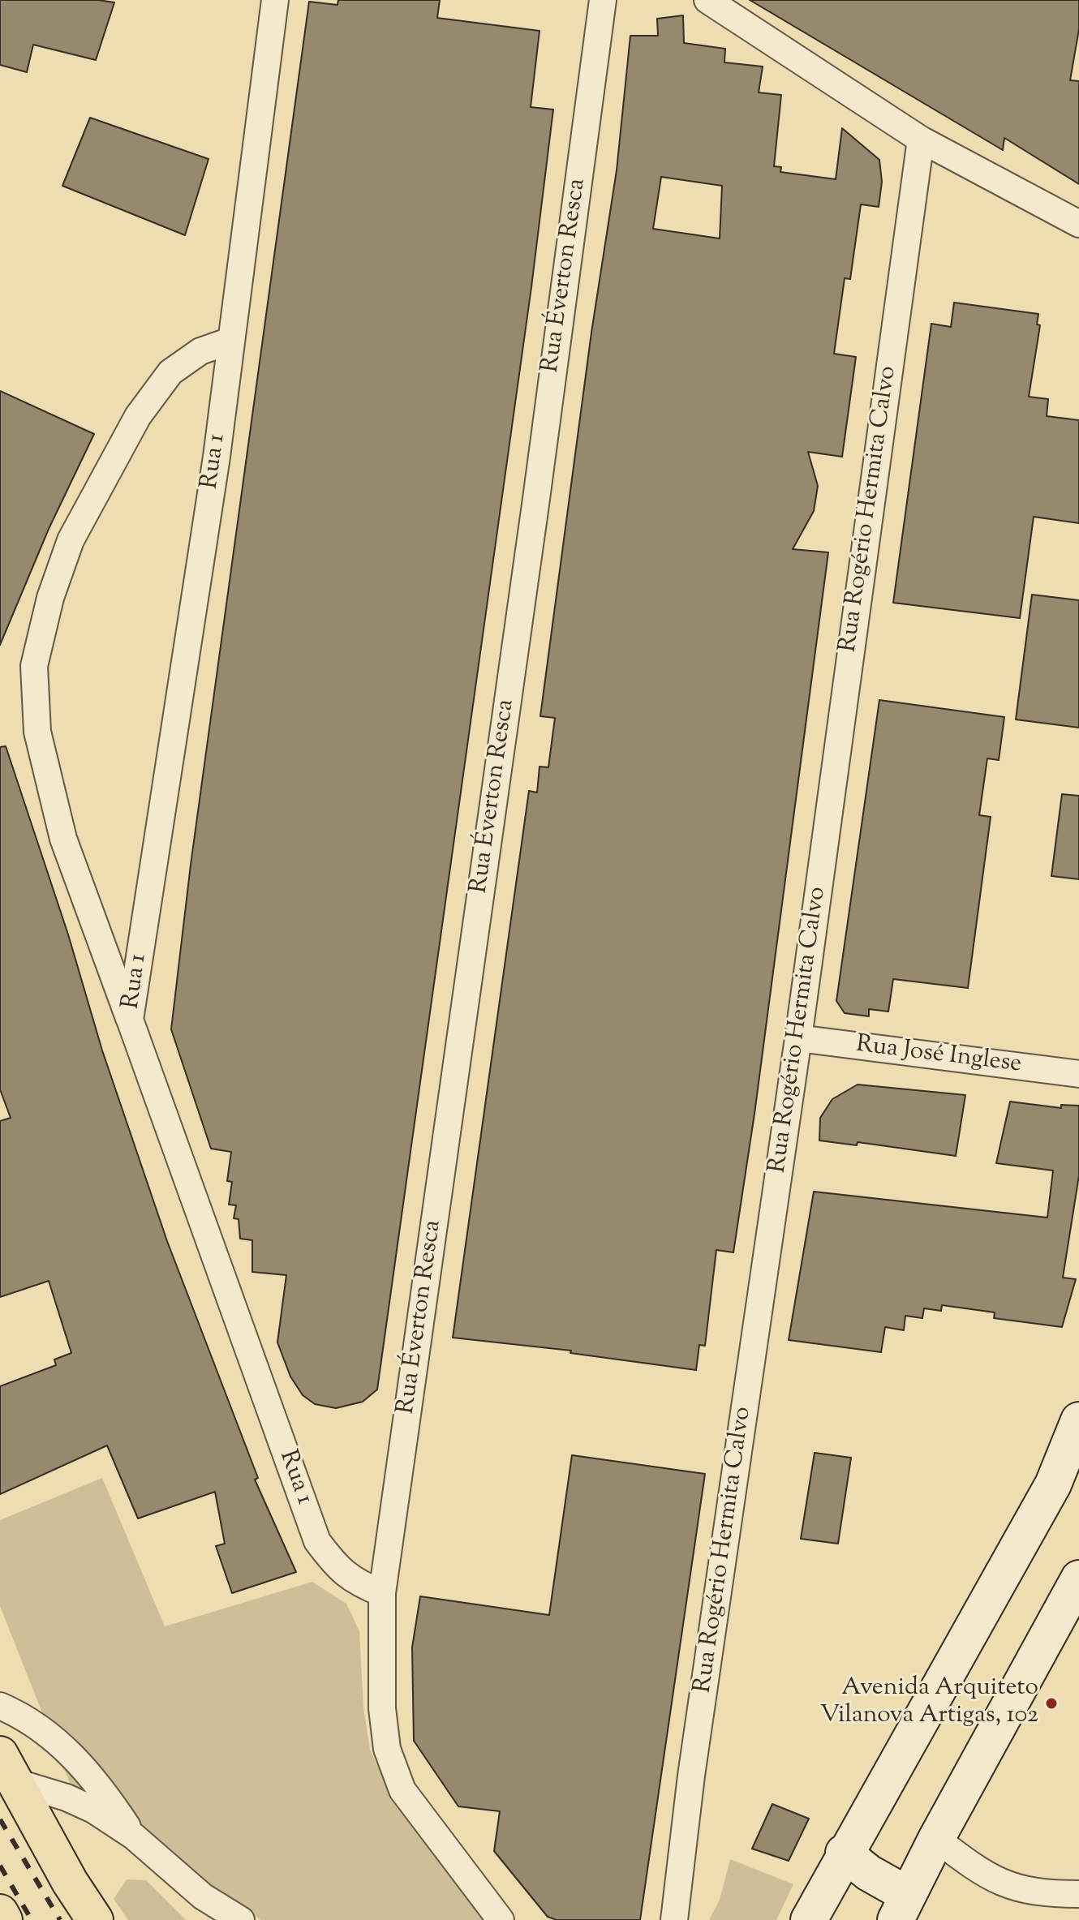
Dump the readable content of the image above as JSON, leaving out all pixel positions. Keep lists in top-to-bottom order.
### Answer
{
  "streets": {
    "street": [
      "Rua Éverton Resca",
      "Rua 1",
      "Rua Rogério Hermita Calvo",
      "Rua José Inglese"
    ]
  },
  "crossings": [
    ["Rua Éverton Resca", "Rua 1"],
    ["Rua Rogério Hermita Calvo", "Rua José Inglese"]
  ],
  "places": ["Avenida Arquiteto Vilanova Artigas, 102"]
}
